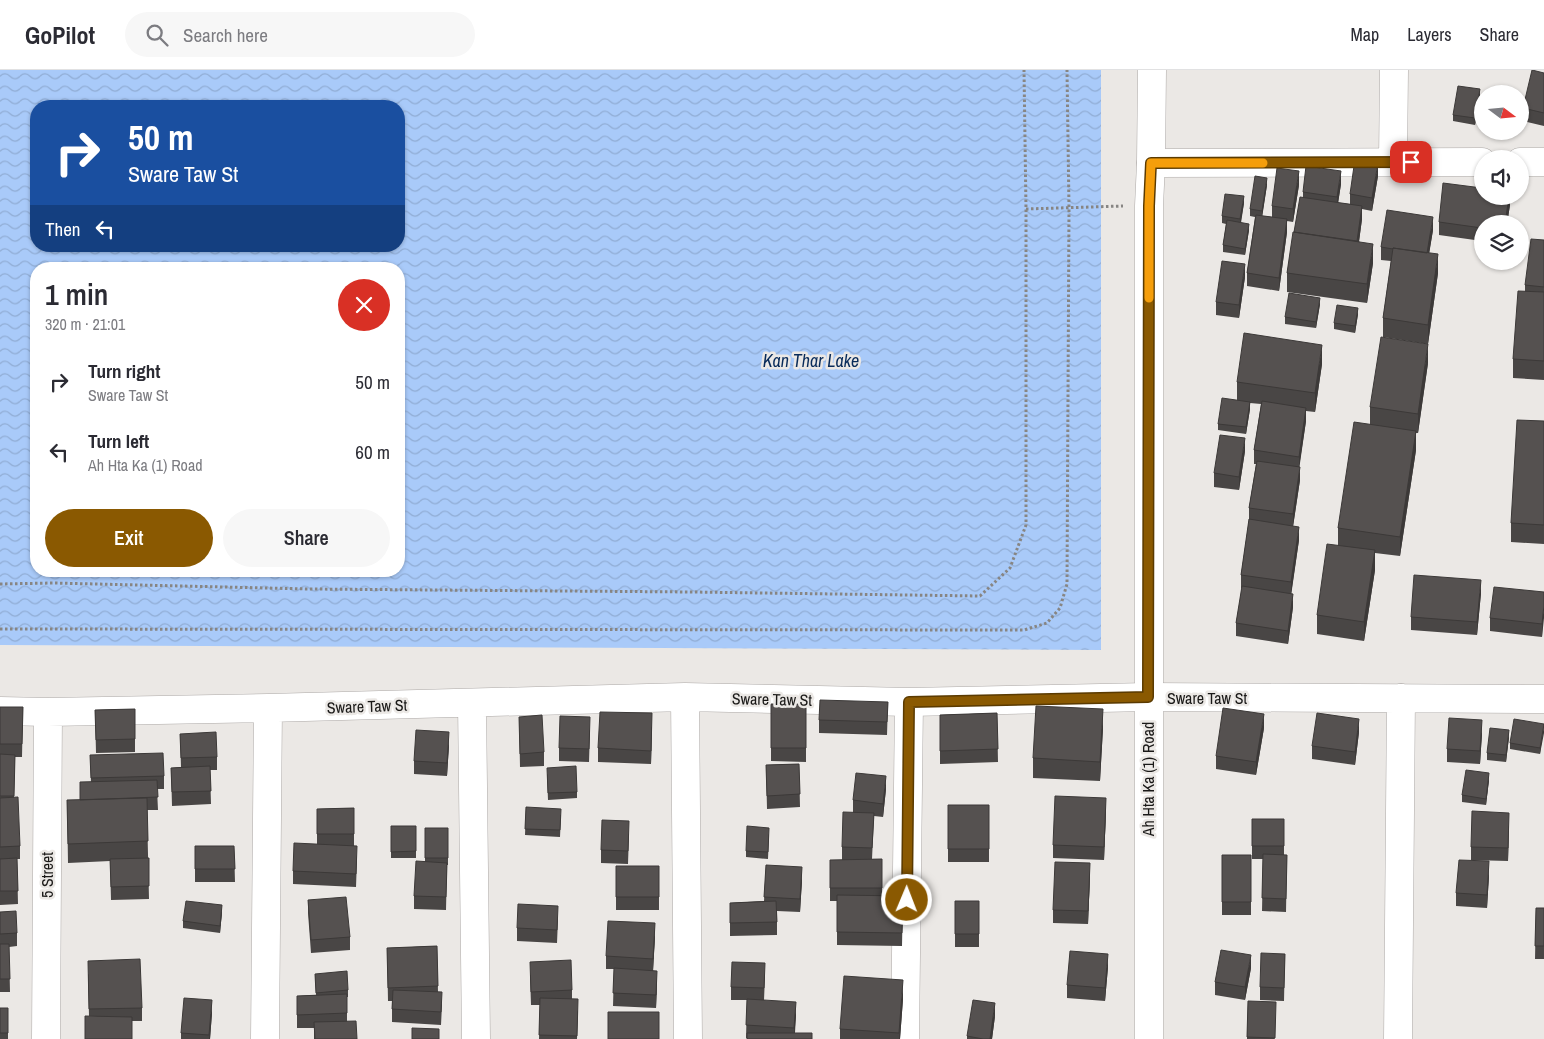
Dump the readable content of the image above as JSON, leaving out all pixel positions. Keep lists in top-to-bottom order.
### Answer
{
  "streets": {
    "street": ["Sware Taw St", "Ah Hta Ka (1) Road", "5 Street"]
  },
  "crossings": [
    ["Sware Taw St", "Ah Hta Ka (1) Road"],
    ["Sware Taw St", "5 Street"]
  ],
  "water": ["Kan Thar Lake"],
  "north": "right",
  "page": {
    "header": "GoPilot",
    "search": "Search here",
    "nav": ["Map", "Layers", "Share"],
    "turn": ["50 m", "Sware Taw St"],
    "then": "Then",
    "heading": ["1 min", "320 m · 21:01"],
    "list": [
      {
        "name": "Turn right",
        "note": "Sware Taw St",
        "value": "50 m"
      },
      {
        "name": "Turn left",
        "note": "Ah Hta Ka (1) Road",
        "value": "60 m"
      }
    ],
    "buttons": ["Exit", "Share"]
  }
}
